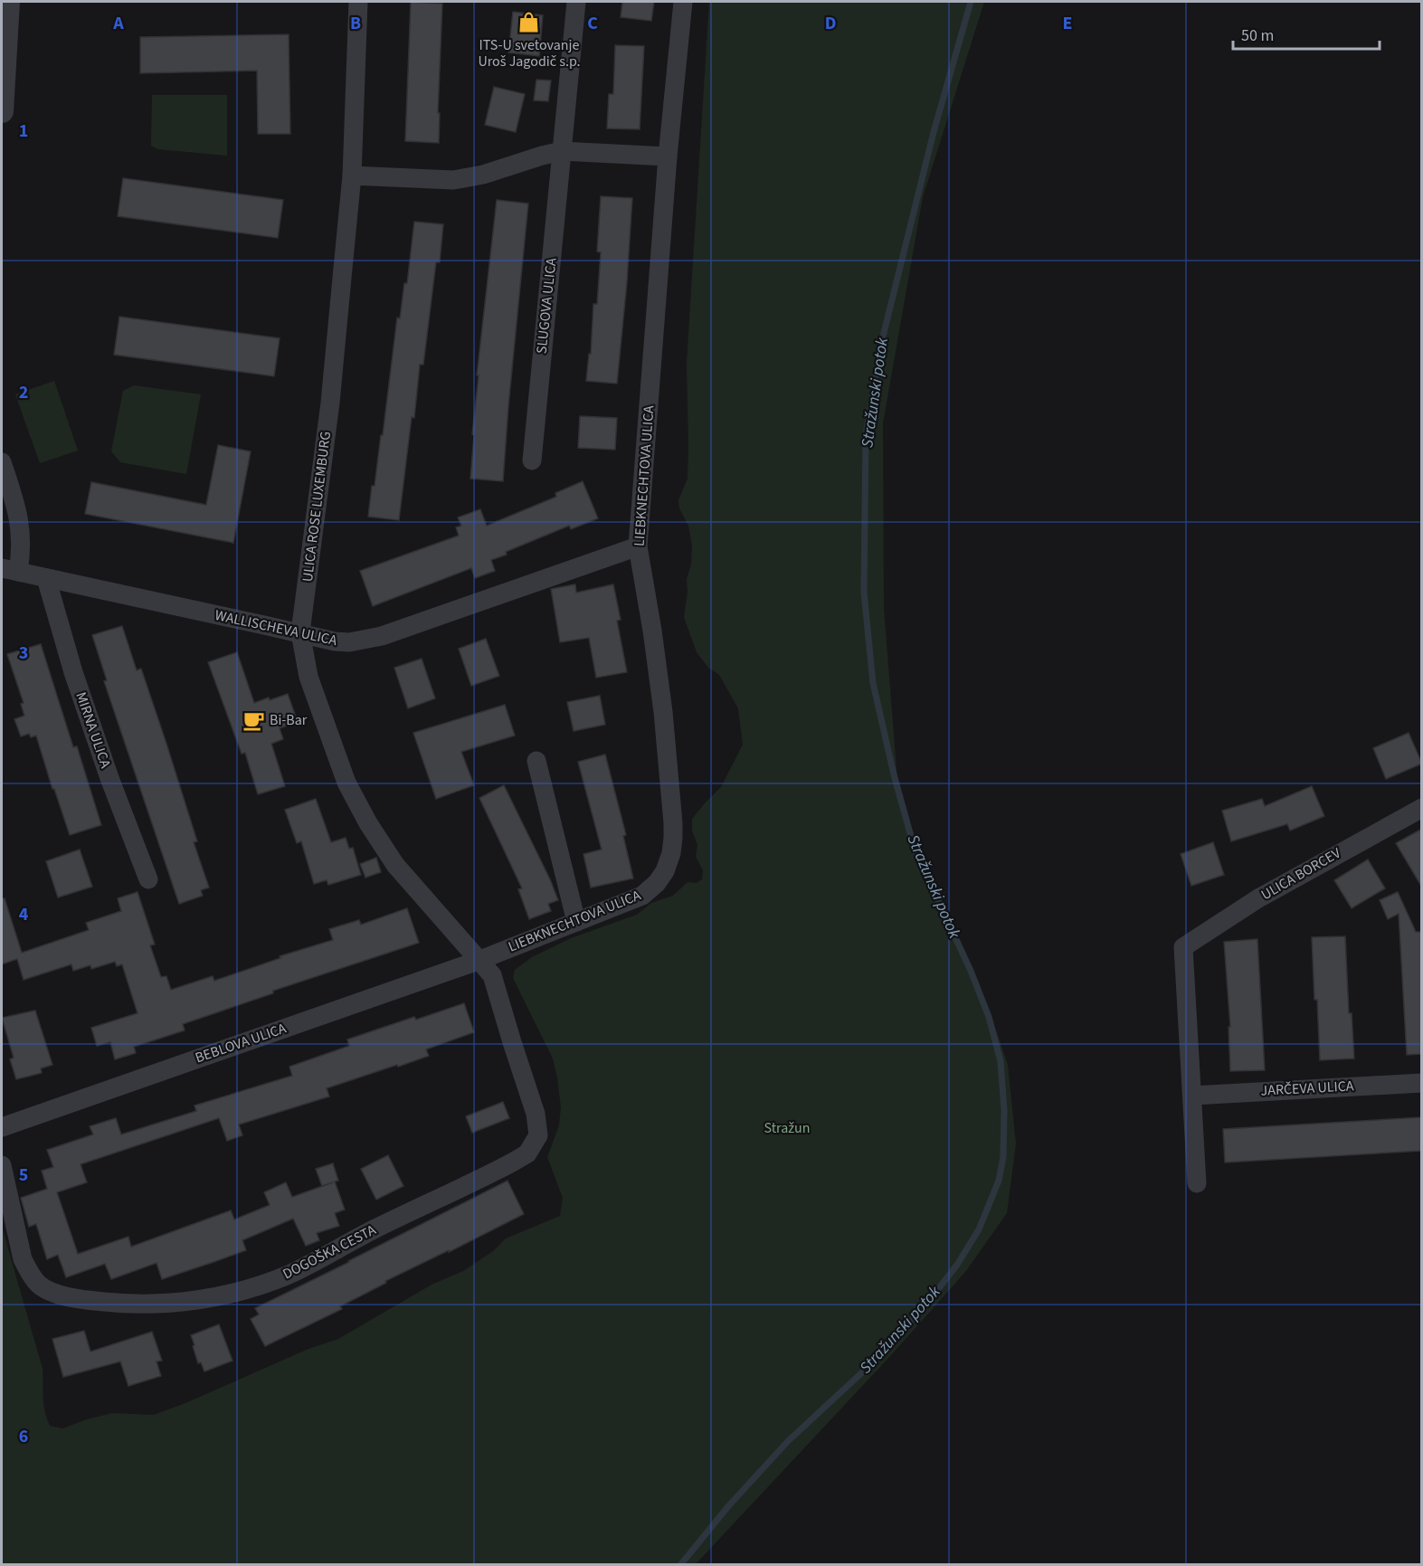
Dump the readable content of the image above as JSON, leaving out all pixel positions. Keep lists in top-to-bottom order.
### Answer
{
  "streets": {
    "street": [
      "SLUGOVA ULICA",
      "LIEBKNECHTOVA ULICA",
      "ULICA ROSE LUXEMBURG",
      "WALLISCHEVA ULICA",
      "MIRNA ULICA",
      "ULICA BORCEV",
      "BEBLOVA ULICA",
      "JARČEVA ULICA",
      "DOGOŠKA CESTA"
    ]
  },
  "crossings": [
    ["LIEBKNECHTOVA ULICA", "ULICA ROSE LUXEMBURG"],
    ["LIEBKNECHTOVA ULICA", "WALLISCHEVA ULICA"],
    ["LIEBKNECHTOVA ULICA", "BEBLOVA ULICA"],
    ["LIEBKNECHTOVA ULICA", "DOGOŠKA CESTA"],
    ["ULICA ROSE LUXEMBURG", "WALLISCHEVA ULICA"],
    ["ULICA ROSE LUXEMBURG", "BEBLOVA ULICA"],
    ["ULICA ROSE LUXEMBURG", "DOGOŠKA CESTA"],
    ["WALLISCHEVA ULICA", "MIRNA ULICA"],
    ["ULICA BORCEV", "JARČEVA ULICA"],
    ["BEBLOVA ULICA", "DOGOŠKA CESTA"]
  ],
  "water": ["Stražunski potok"],
  "parks": ["Stražun"],
  "places": {
    "shop": ["ITS-U svetovanje Uroš Jagodič s.p."],
    "cafe": ["Bi-Bar"]
  },
  "scale_bar": "50 m",
  "grid": {
    "columns": [
      "A",
      "B",
      "C",
      "D",
      "E"
    ],
    "rows": [
      "1",
      "2",
      "3",
      "4",
      "5",
      "6"
    ]
  }
}
